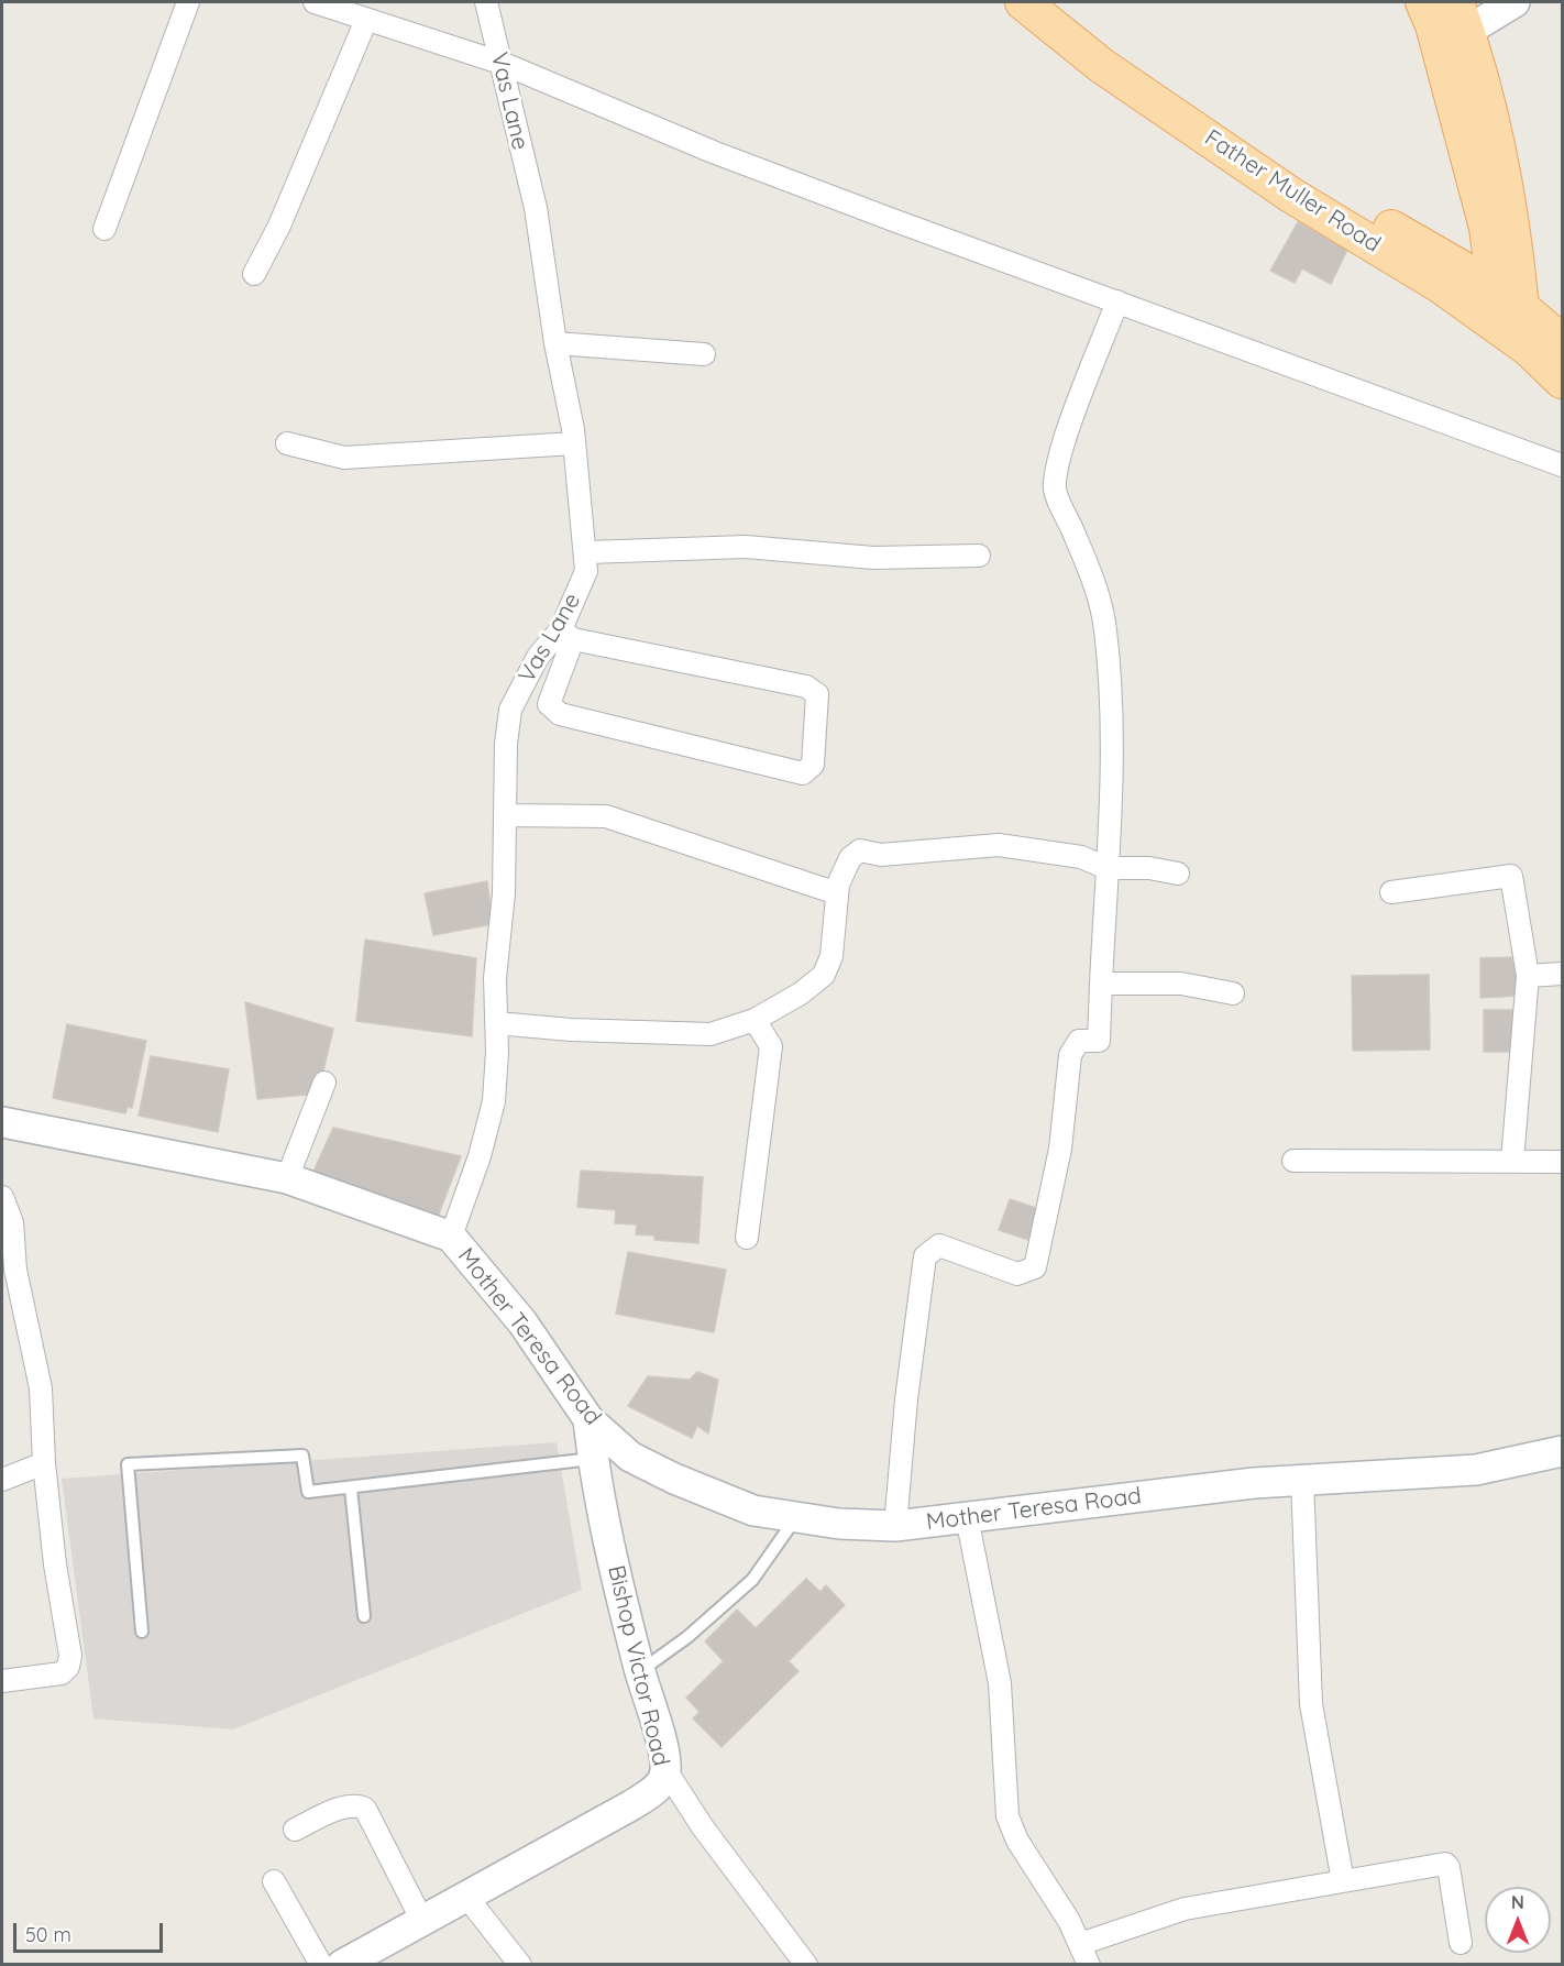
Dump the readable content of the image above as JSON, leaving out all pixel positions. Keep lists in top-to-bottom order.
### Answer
{
  "streets": {
    "main road": ["Father Muller Road", "Mother Teresa Road", "Bishop Victor Road"],
    "street": ["Vas Lane"]
  },
  "crossings": [
    ["Vas Lane", "Mother Teresa Road"],
    ["Mother Teresa Road", "Bishop Victor Road"]
  ],
  "scale_bar": "50 m",
  "north": "top"
}
